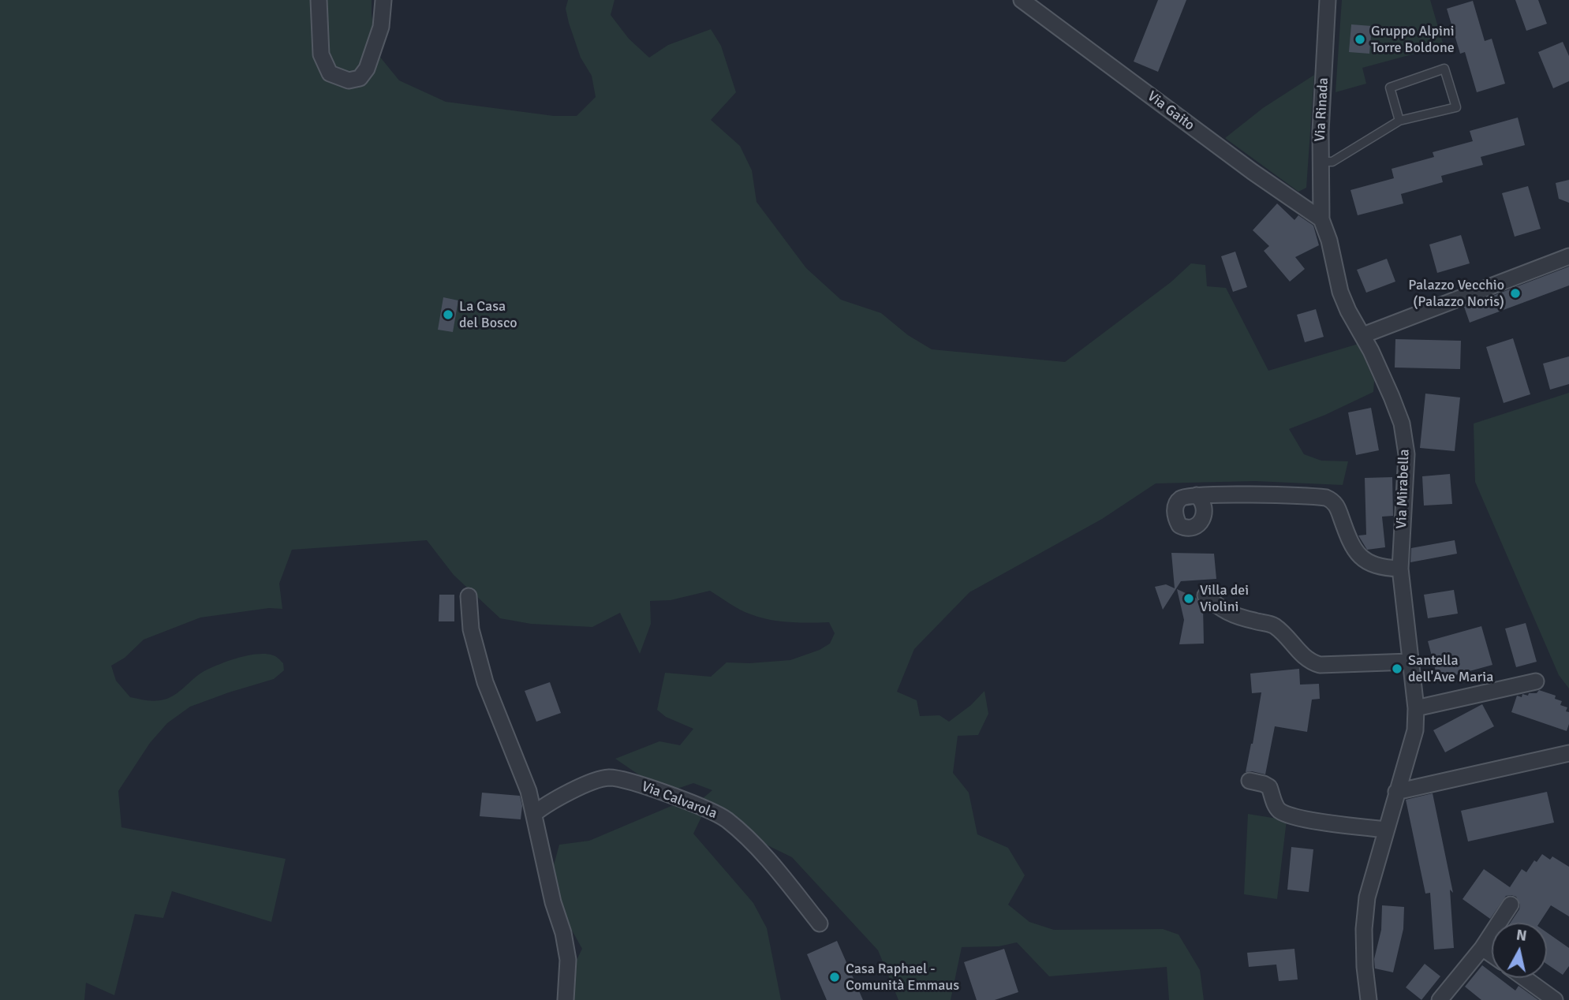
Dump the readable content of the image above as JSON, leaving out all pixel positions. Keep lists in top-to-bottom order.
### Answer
{
  "streets": {
    "street": [
      "Via Rinada",
      "Via Gaito",
      "Via Mirabella",
      "Via Calvarola"
    ]
  },
  "crossings": [
    ["Via Rinada", "Via Gaito"],
    ["Via Rinada", "Via Mirabella"],
    ["Via Gaito", "Via Mirabella"]
  ],
  "places": [
    "Gruppo Alpini Torre Boldone",
    "Palazzo Vecchio (Palazzo Noris)",
    "La Casa del Bosco",
    "Villa dei Violini",
    "Santella dell'Ave Maria",
    "Casa Raphael - Comunità Emmaus"
  ],
  "north": "top"
}
